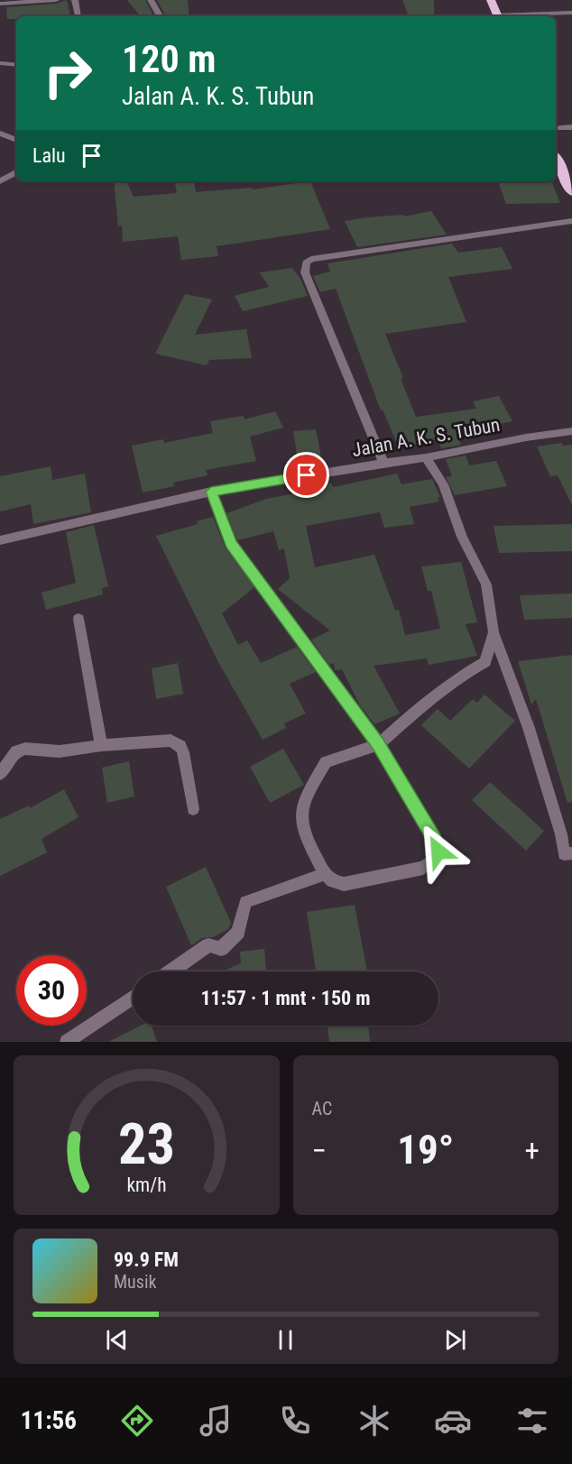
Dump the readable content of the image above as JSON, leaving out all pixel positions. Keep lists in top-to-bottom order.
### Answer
{
  "streets": {
    "street": ["Jalan A. K. S. Tubun"]
  },
  "page": {
    "turn": ["120 m", "Jalan A. K. S. Tubun"],
    "then": "Lalu",
    "limit": "30",
    "trip": "11:57 · 1 mnt · 150 m",
    "tile": "AC",
    "heat": ["−", "19°", "+"],
    "song": ["99.9 FM", "Musik"],
    "tabs": "11:56",
    "gauge": ["23", "km/h"]
  }
}
